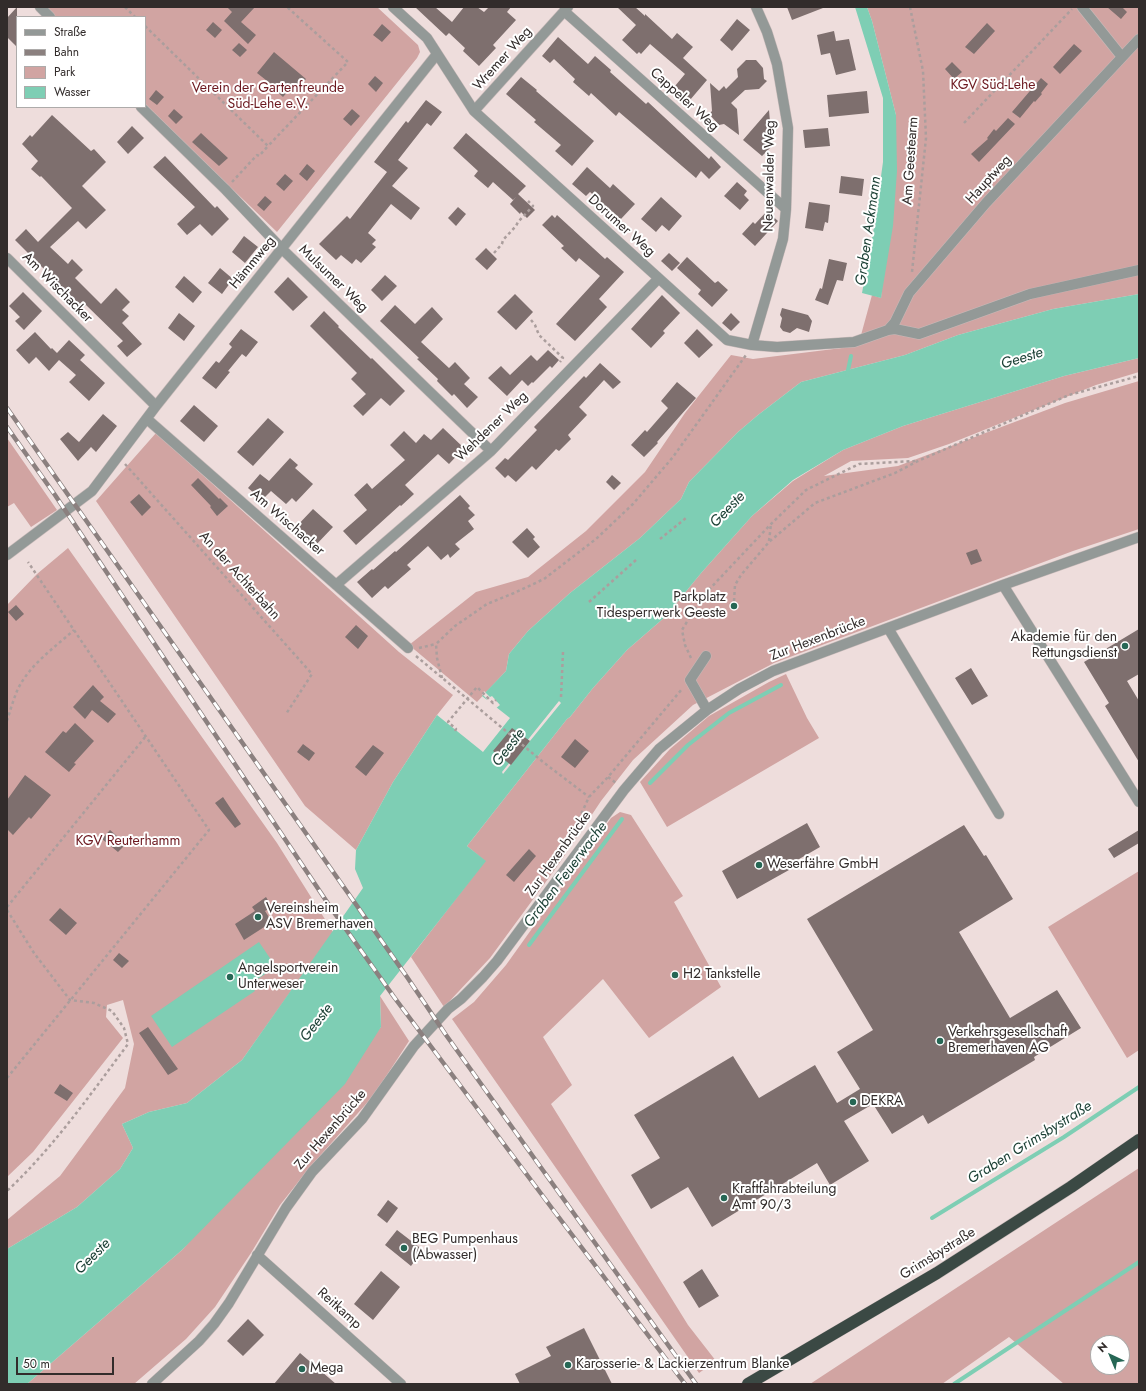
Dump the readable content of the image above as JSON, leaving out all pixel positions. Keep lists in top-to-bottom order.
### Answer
{
  "streets": {
    "highway": ["Grimsbystraße"],
    "street": [
      "Wremer Weg",
      "Cappeler Weg",
      "Neuenwalder Weg",
      "Hauptweg",
      "Dorumer Weg",
      "Hämmweg",
      "Mulsumer Weg",
      "Am Wischacker",
      "Wehdener Weg",
      "Zur Hexenbrücke",
      "Reitkamp"
    ],
    "path": ["Am Geestearm", "An der Achterbahn"]
  },
  "crossings": [
    ["Wremer Weg", "Cappeler Weg"],
    ["Wremer Weg", "Dorumer Weg"],
    ["Cappeler Weg", "Neuenwalder Weg"],
    ["Am Geestearm", "Hauptweg"],
    ["Neuenwalder Weg", "Dorumer Weg"],
    ["Hauptweg", "Dorumer Weg"],
    ["Dorumer Weg", "Hämmweg"],
    ["Dorumer Weg", "Wehdener Weg"],
    ["Hämmweg", "Mulsumer Weg"],
    ["Hämmweg", "Am Wischacker"],
    ["Hämmweg", "An der Achterbahn"],
    ["Mulsumer Weg", "Wehdener Weg"],
    ["Am Wischacker", "Wehdener Weg"],
    ["Zur Hexenbrücke", "Reitkamp"]
  ],
  "water": [
    "Graben Ackmann",
    "Geeste",
    "Graben Feuerwache",
    "Graben Grimsbystraße"
  ],
  "parks": ["KGV Süd-Lehe", "Verein der Gartenfreunde Süd-Lehe e.V.", "KGV Reuterhamm"],
  "places": [
    "Parkplatz Tidesperrwerk Geeste",
    "Akademie für den Rettungsdienst",
    "Weserfähre GmbH",
    "Vereinsheim ASV Bremerhaven",
    "H2 Tankstelle",
    "Angelsportverein Unterweser",
    "Verkehrsgesellschaft Bremerhaven AG",
    "DEKRA",
    "Kraftfahrabteilung Amt 90/3",
    "BEG Pumpenhaus (Abwasser)",
    "Karosserie- & Lackierzentrum Blanke",
    "Mega"
  ],
  "legend": [
    "Straße",
    "Bahn",
    "Park",
    "Wasser"
  ],
  "scale_bar": "50 m",
  "north": "top left"
}
